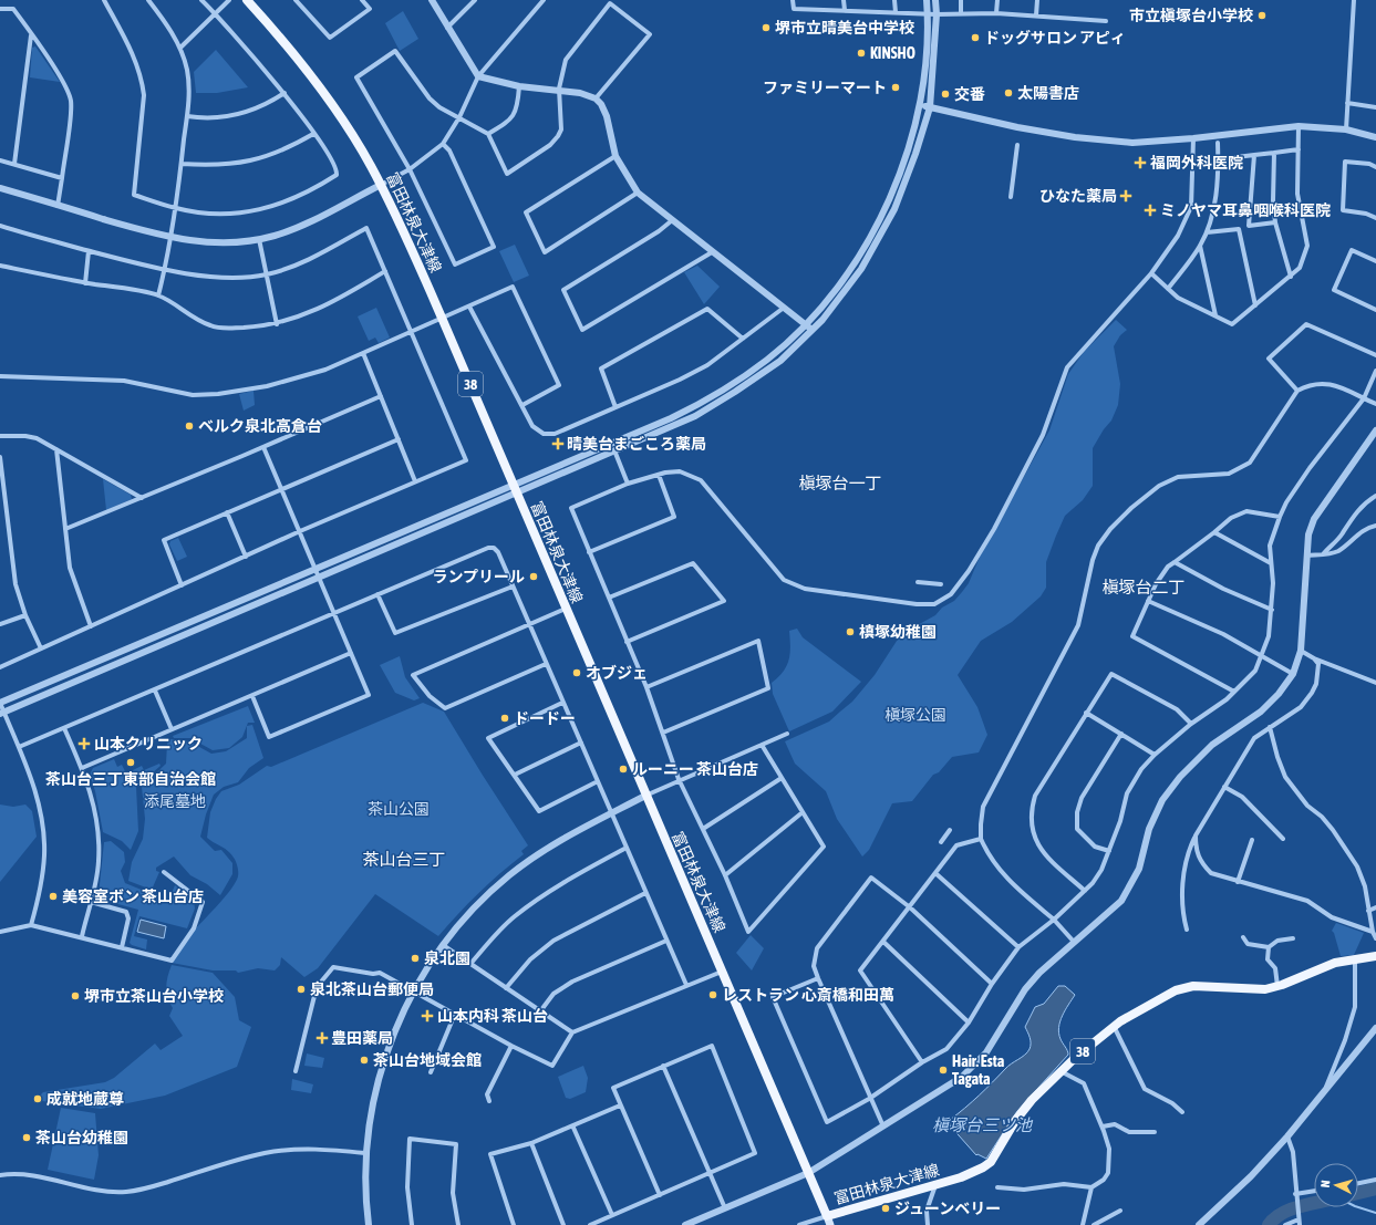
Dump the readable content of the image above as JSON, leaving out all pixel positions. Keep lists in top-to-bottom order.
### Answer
{
  "streets": {
    "main road": ["富田林泉大津線", "38"]
  },
  "districts": ["槇塚台一丁", "槇塚台二丁", "茶山台三丁"],
  "water": ["槇塚台三ツ池"],
  "parks": ["槇塚公園", "添尾墓地", "茶山公園"],
  "places": {
    "other": [
      "市立槇塚台小学校",
      "堺市立晴美台中学校",
      "ドッグサロン アピィ",
      "KINSHO",
      "ファミリーマート",
      "太陽書店",
      "交番",
      "ベルク泉北高倉台",
      "ランプリール",
      "槙塚幼稚園",
      "オブジェ",
      "ドードー",
      "茶山台三丁東部自治会館",
      "ルーニー 茶山台店",
      "美容室ボン 茶山台店",
      "泉北園",
      "泉北茶山台郵便局",
      "レストラン 心斎橋和田萬",
      "堺市立茶山台小学校",
      "茶山台地域会館",
      "Hair. Esta Tagata",
      "成就地蔵尊",
      "茶山台幼稚園",
      "ジューンベリー"
    ],
    "health": [
      "福岡外科医院",
      "ひなた薬局",
      "ミノヤマ耳鼻咽喉科医院",
      "晴美台まごころ薬局",
      "山本クリニック",
      "山本内科 茶山台",
      "豊田薬局"
    ]
  },
  "north": "left"
}
